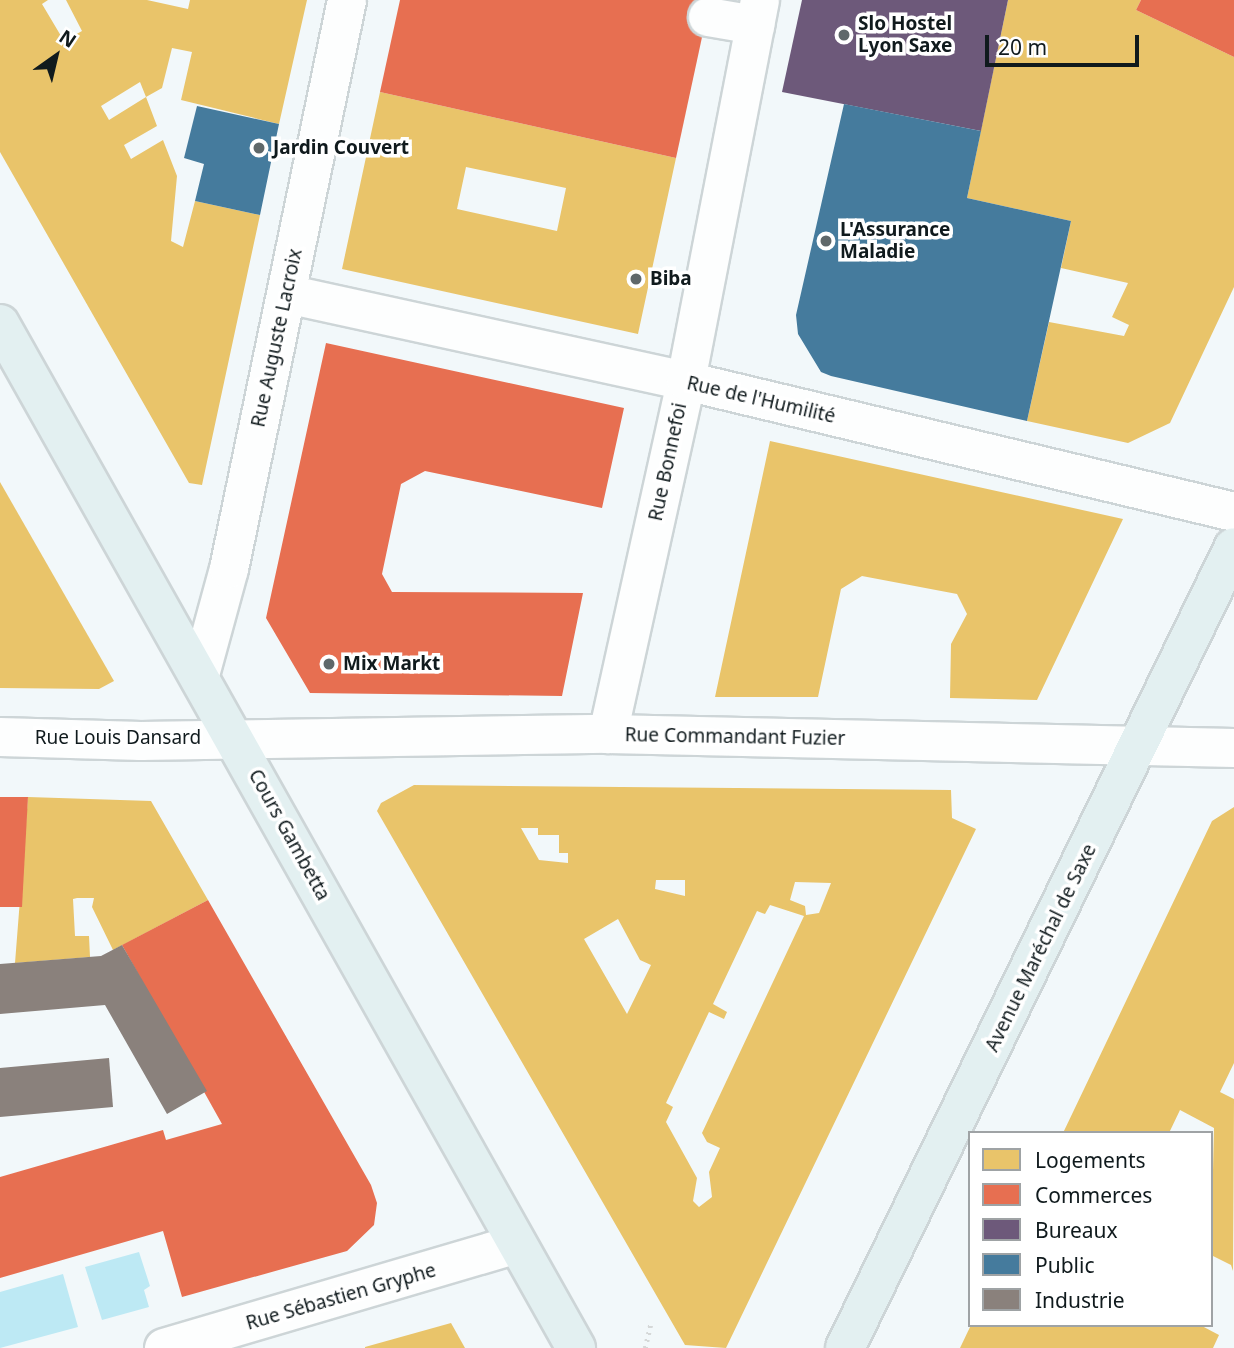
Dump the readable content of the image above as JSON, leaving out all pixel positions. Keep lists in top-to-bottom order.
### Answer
{
  "streets": {
    "main road": ["Cours Gambetta", "Avenue Maréchal de Saxe"],
    "street": [
      "Rue Auguste Lacroix",
      "Rue de l'Humilité",
      "Rue Bonnefoi",
      "Rue Commandant Fuzier",
      "Rue Louis Dansard",
      "Rue Sébastien Gryphe"
    ]
  },
  "crossings": [
    ["Rue Auguste Lacroix", "Rue de l'Humilité"],
    ["Rue Auguste Lacroix", "Cours Gambetta"],
    ["Rue de l'Humilité", "Rue Bonnefoi"],
    ["Rue Bonnefoi", "Rue Commandant Fuzier"],
    ["Rue Commandant Fuzier", "Rue Louis Dansard"],
    ["Rue Commandant Fuzier", "Cours Gambetta"],
    ["Rue Commandant Fuzier", "Avenue Maréchal de Saxe"],
    ["Rue Louis Dansard", "Cours Gambetta"],
    ["Cours Gambetta", "Rue Sébastien Gryphe"]
  ],
  "places": [
    "Slo Hostel Lyon Saxe",
    "Jardin Couvert",
    "L'Assurance Maladie",
    "Biba",
    "Mix Markt"
  ],
  "legend": [
    "Logements",
    "Commerces",
    "Bureaux",
    "Public",
    "Industrie"
  ],
  "scale_bar": "20 m",
  "north": "top right"
}
